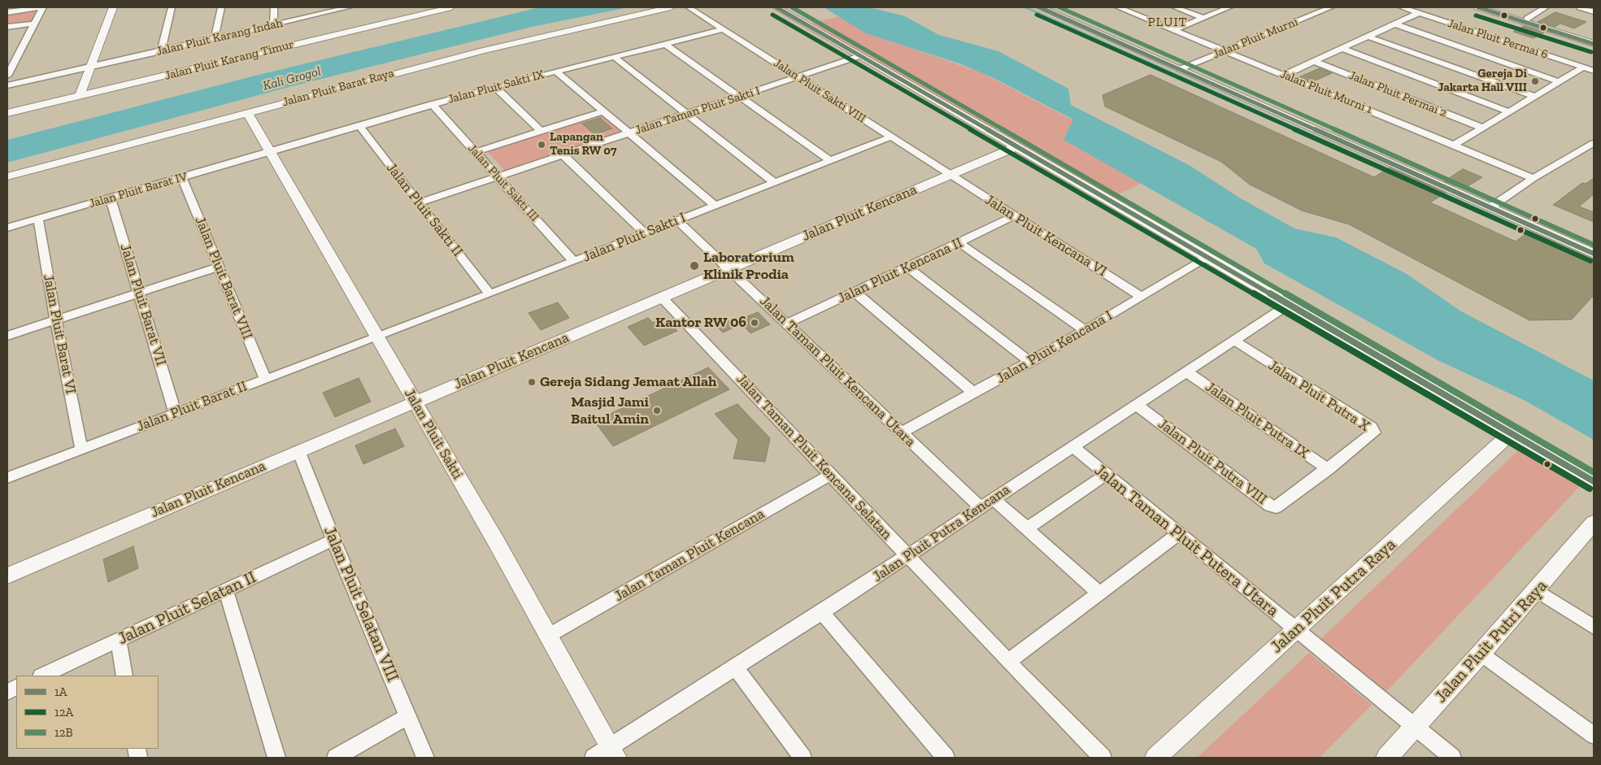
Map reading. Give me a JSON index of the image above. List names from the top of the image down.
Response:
{
  "streets": {
    "street": [
      "Jalan Pluit Karang Indah",
      "Jalan Pluit Murni",
      "Jalan Pluit Permai 6",
      "Jalan Pluit Karang Timur",
      "Jalan Pluit Sakti IX",
      "Jalan Pluit Barat Raya",
      "Jalan Pluit Sakti VIII",
      "Jalan Pluit Murni 1",
      "Jalan Pluit Permai 2",
      "Jalan Taman Pluit Sakti I",
      "Jalan Pluit Sakti III",
      "Jalan Pluit Barat IV",
      "Jalan Pluit Sakti II",
      "Jalan Pluit Kencana",
      "Jalan Pluit Kencana VI",
      "Jalan Pluit Sakti I",
      "Jalan Pluit Kencana II",
      "Jalan Pluit Barat VIII",
      "Jalan Pluit Barat VII",
      "Jalan Pluit Barat VI",
      "Jalan Pluit Kencana I",
      "Jalan Taman Pluit Kencana Utara",
      "Jalan Pluit Putra X",
      "Jalan Pluit Barat II",
      "Jalan Pluit Putra IX",
      "Jalan Pluit Sakti",
      "Jalan Taman Pluit Kencana Selatan",
      "Jalan Pluit Putra VIII",
      "Jalan Pluit Putra Kencana",
      "Jalan Taman Pluit Putera Utara",
      "Jalan Taman Pluit Kencana",
      "Jalan Pluit Putra Raya",
      "Jalan Pluit Selatan VIII",
      "Jalan Pluit Selatan II",
      "Jalan Pluit Putri Raya"
    ]
  },
  "crossings": [
    ["Jalan Pluit Murni", "Jalan Pluit Murni 1"],
    ["Jalan Pluit Sakti IX", "Jalan Pluit Sakti VIII"],
    ["Jalan Pluit Sakti IX", "Jalan Pluit Sakti III"],
    ["Jalan Pluit Sakti IX", "Jalan Pluit Barat IV"],
    ["Jalan Pluit Sakti IX", "Jalan Pluit Sakti II"],
    ["Jalan Pluit Sakti IX", "Jalan Pluit Sakti"],
    ["Jalan Pluit Barat Raya", "Jalan Pluit Sakti"],
    ["Jalan Pluit Sakti VIII", "Jalan Taman Pluit Sakti I"],
    ["Jalan Pluit Sakti VIII", "Jalan Pluit Kencana"],
    ["Jalan Pluit Sakti VIII", "Jalan Pluit Kencana VI"],
    ["Jalan Pluit Sakti VIII", "Jalan Pluit Sakti I"],
    ["Jalan Taman Pluit Sakti I", "Jalan Pluit Sakti III"],
    ["Jalan Taman Pluit Sakti I", "Jalan Pluit Sakti II"],
    ["Jalan Pluit Sakti III", "Jalan Pluit Sakti I"],
    ["Jalan Pluit Barat IV", "Jalan Pluit Barat VIII"],
    ["Jalan Pluit Barat IV", "Jalan Pluit Barat VII"],
    ["Jalan Pluit Barat IV", "Jalan Pluit Barat VI"],
    ["Jalan Pluit Barat IV", "Jalan Pluit Sakti"],
    ["Jalan Pluit Sakti II", "Jalan Pluit Sakti I"],
    ["Jalan Pluit Kencana", "Jalan Pluit Kencana VI"],
    ["Jalan Pluit Kencana", "Jalan Taman Pluit Kencana Utara"],
    ["Jalan Pluit Kencana", "Jalan Pluit Sakti"],
    ["Jalan Pluit Kencana", "Jalan Taman Pluit Kencana Selatan"],
    ["Jalan Pluit Kencana", "Jalan Pluit Selatan VIII"],
    ["Jalan Pluit Kencana VI", "Jalan Pluit Kencana II"],
    ["Jalan Pluit Kencana VI", "Jalan Pluit Kencana I"],
    ["Jalan Pluit Sakti I", "Jalan Taman Pluit Kencana Utara"],
    ["Jalan Pluit Sakti I", "Jalan Pluit Barat II"],
    ["Jalan Pluit Sakti I", "Jalan Pluit Sakti"],
    ["Jalan Pluit Kencana II", "Jalan Taman Pluit Kencana Utara"],
    ["Jalan Pluit Barat VIII", "Jalan Pluit Barat II"],
    ["Jalan Pluit Barat VII", "Jalan Pluit Barat II"],
    ["Jalan Pluit Barat VI", "Jalan Pluit Barat II"],
    ["Jalan Pluit Kencana I", "Jalan Taman Pluit Kencana Utara"],
    ["Jalan Taman Pluit Kencana Utara", "Jalan Pluit Putra Kencana"],
    ["Jalan Pluit Putra X", "Jalan Pluit Putra IX"],
    ["Jalan Pluit Putra X", "Jalan Pluit Putra VIII"],
    ["Jalan Pluit Putra X", "Jalan Pluit Putra Kencana"],
    ["Jalan Pluit Barat II", "Jalan Pluit Sakti"],
    ["Jalan Pluit Putra IX", "Jalan Pluit Putra VIII"],
    ["Jalan Pluit Putra IX", "Jalan Pluit Putra Kencana"],
    ["Jalan Pluit Sakti", "Jalan Pluit Putra Kencana"],
    ["Jalan Pluit Sakti", "Jalan Taman Pluit Kencana"],
    ["Jalan Taman Pluit Kencana Selatan", "Jalan Pluit Putra Kencana"],
    ["Jalan Taman Pluit Kencana Selatan", "Jalan Taman Pluit Kencana"],
    ["Jalan Pluit Putra VIII", "Jalan Pluit Putra Kencana"],
    ["Jalan Pluit Putra Kencana", "Jalan Taman Pluit Putera Utara"],
    ["Jalan Taman Pluit Putera Utara", "Jalan Pluit Putra Raya"],
    ["Jalan Taman Pluit Putera Utara", "Jalan Pluit Putri Raya"],
    ["Jalan Pluit Selatan VIII", "Jalan Pluit Selatan II"]
  ],
  "districts": ["PLUIT"],
  "water": ["Kali Grogol"],
  "places": [
    "Gereja Di Jakarta Hall VIII",
    "Lapangan Tenis RW 07",
    "Laboratorium Klinik Prodia",
    "Kantor RW 06",
    "Gereja Sidang Jemaat Allah",
    "Masjid Jami Baitul Amin"
  ],
  "lines": ["transit line 1A", "transit line 12B", "transit line 12A"],
  "legend": ["1A", "12A", "12B"]
}
